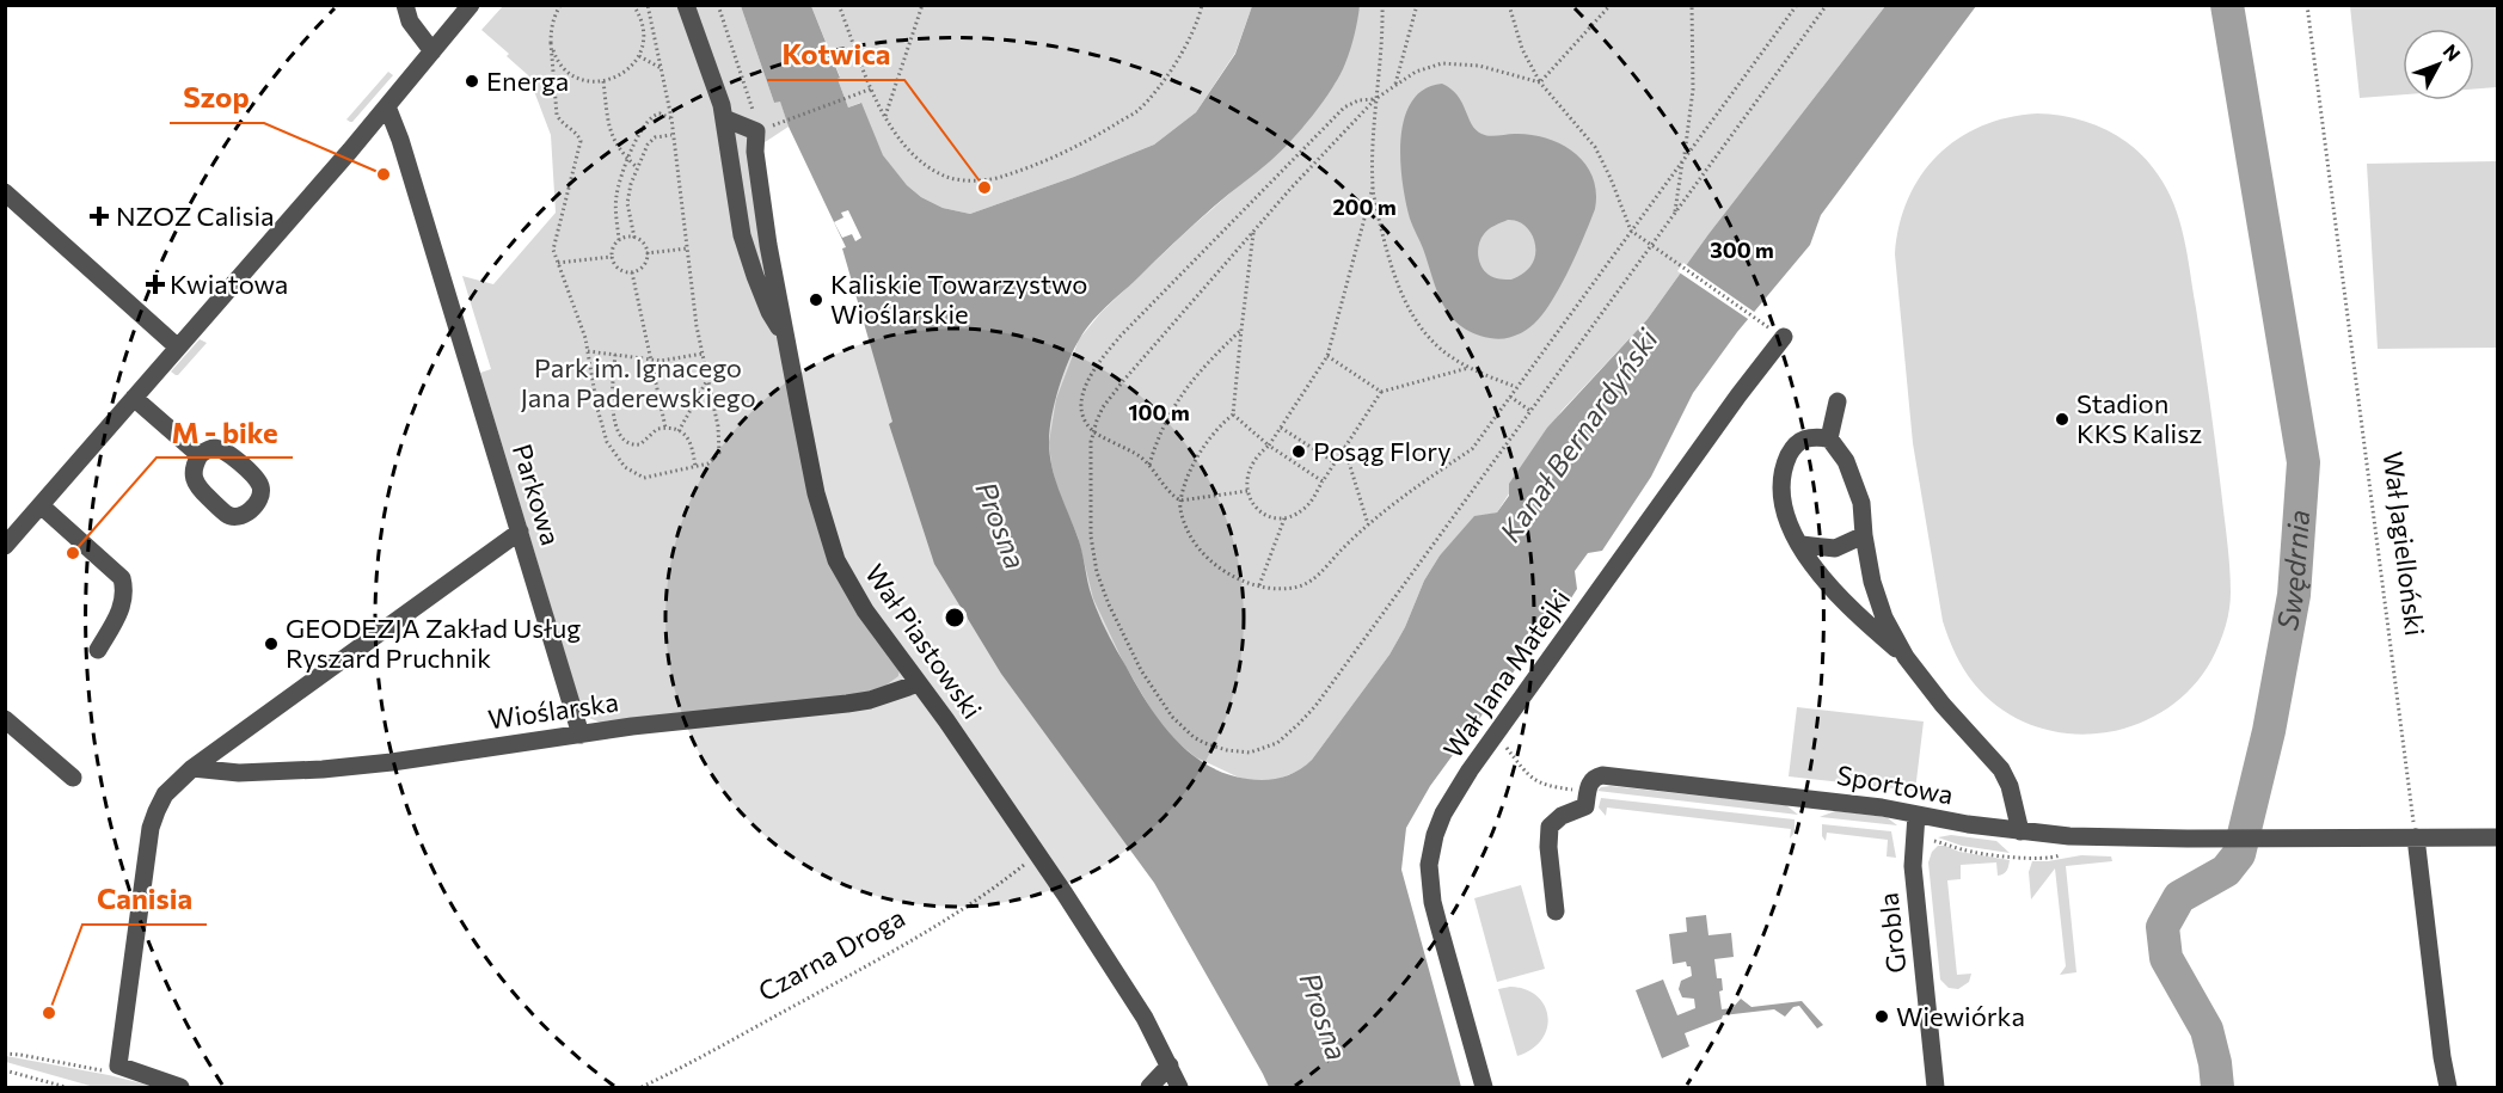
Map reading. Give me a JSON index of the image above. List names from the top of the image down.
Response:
{
  "streets": {
    "street": [
      "Parkowa",
      "Wał Piastowski",
      "Wał Jana Matejki",
      "Wioślarska",
      "Sportowa",
      "Grobla"
    ],
    "path": ["Wał Jagielloński", "Czarna Droga"]
  },
  "crossings": [
    ["Parkowa", "Wioślarska"],
    ["Wał Jagielloński", "Sportowa"],
    ["Wał Piastowski", "Wioślarska"],
    ["Wał Piastowski", "Czarna Droga"],
    ["Sportowa", "Grobla"]
  ],
  "water": ["Kanał Bernardyński", "Prosna", "Swędrnia"],
  "parks": ["Park im. Ignacego Jana Paderewskiego"],
  "places": {
    "other": [
      "Energa",
      "Szop",
      "Kotwica",
      "Kaliskie Towarzystwo Wioślarskie",
      "Stadion KKS Kalisz",
      "Posąg Flory",
      "M - bike",
      "GEODEZJA Zakład Usług Ryszard Pruchnik",
      "Canisia",
      "Wiewiórka"
    ],
    "health": ["NZOZ Calisia", "Kwiatowa"]
  },
  "north": "top right",
  "rings": ["200 m", "300 m", "100 m"]
}
